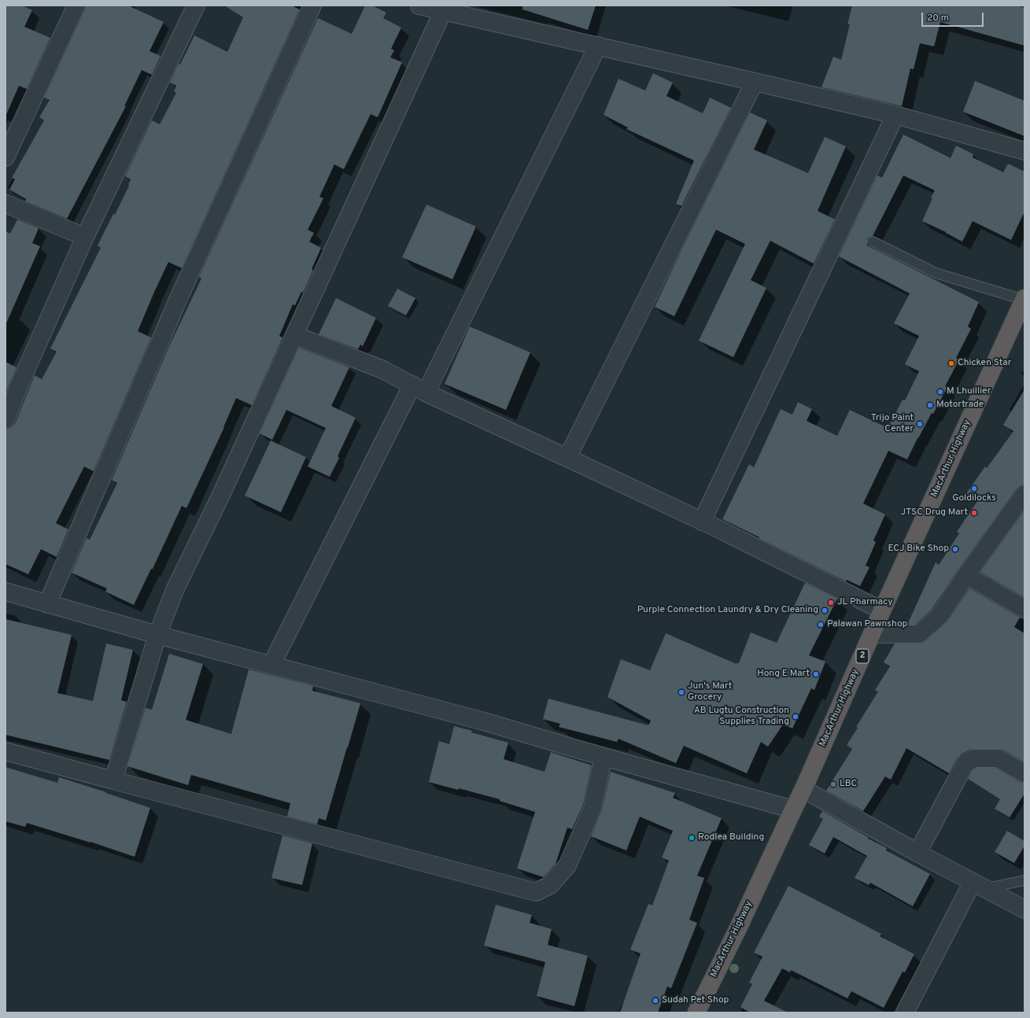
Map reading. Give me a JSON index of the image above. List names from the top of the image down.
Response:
{
  "streets": {
    "highway": ["MacArthur Highway", "2"]
  },
  "places": [
    "Chicken Star",
    "M Lhuillier",
    "Motortrade",
    "Trijo Paint Center",
    "Goldilocks",
    "JTSC Drug Mart",
    "ECJ Bike Shop",
    "JL Pharmacy",
    "Purple Connection Laundry & Dry Cleaning",
    "Palawan Pawnshop",
    "Hong E Mart",
    "Jun's Mart Grocery",
    "AB Lugtu Construction Supplies Trading",
    "LBC",
    "Rodlea Building",
    "Sudah Pet Shop"
  ],
  "scale_bar": "20 m"
}
